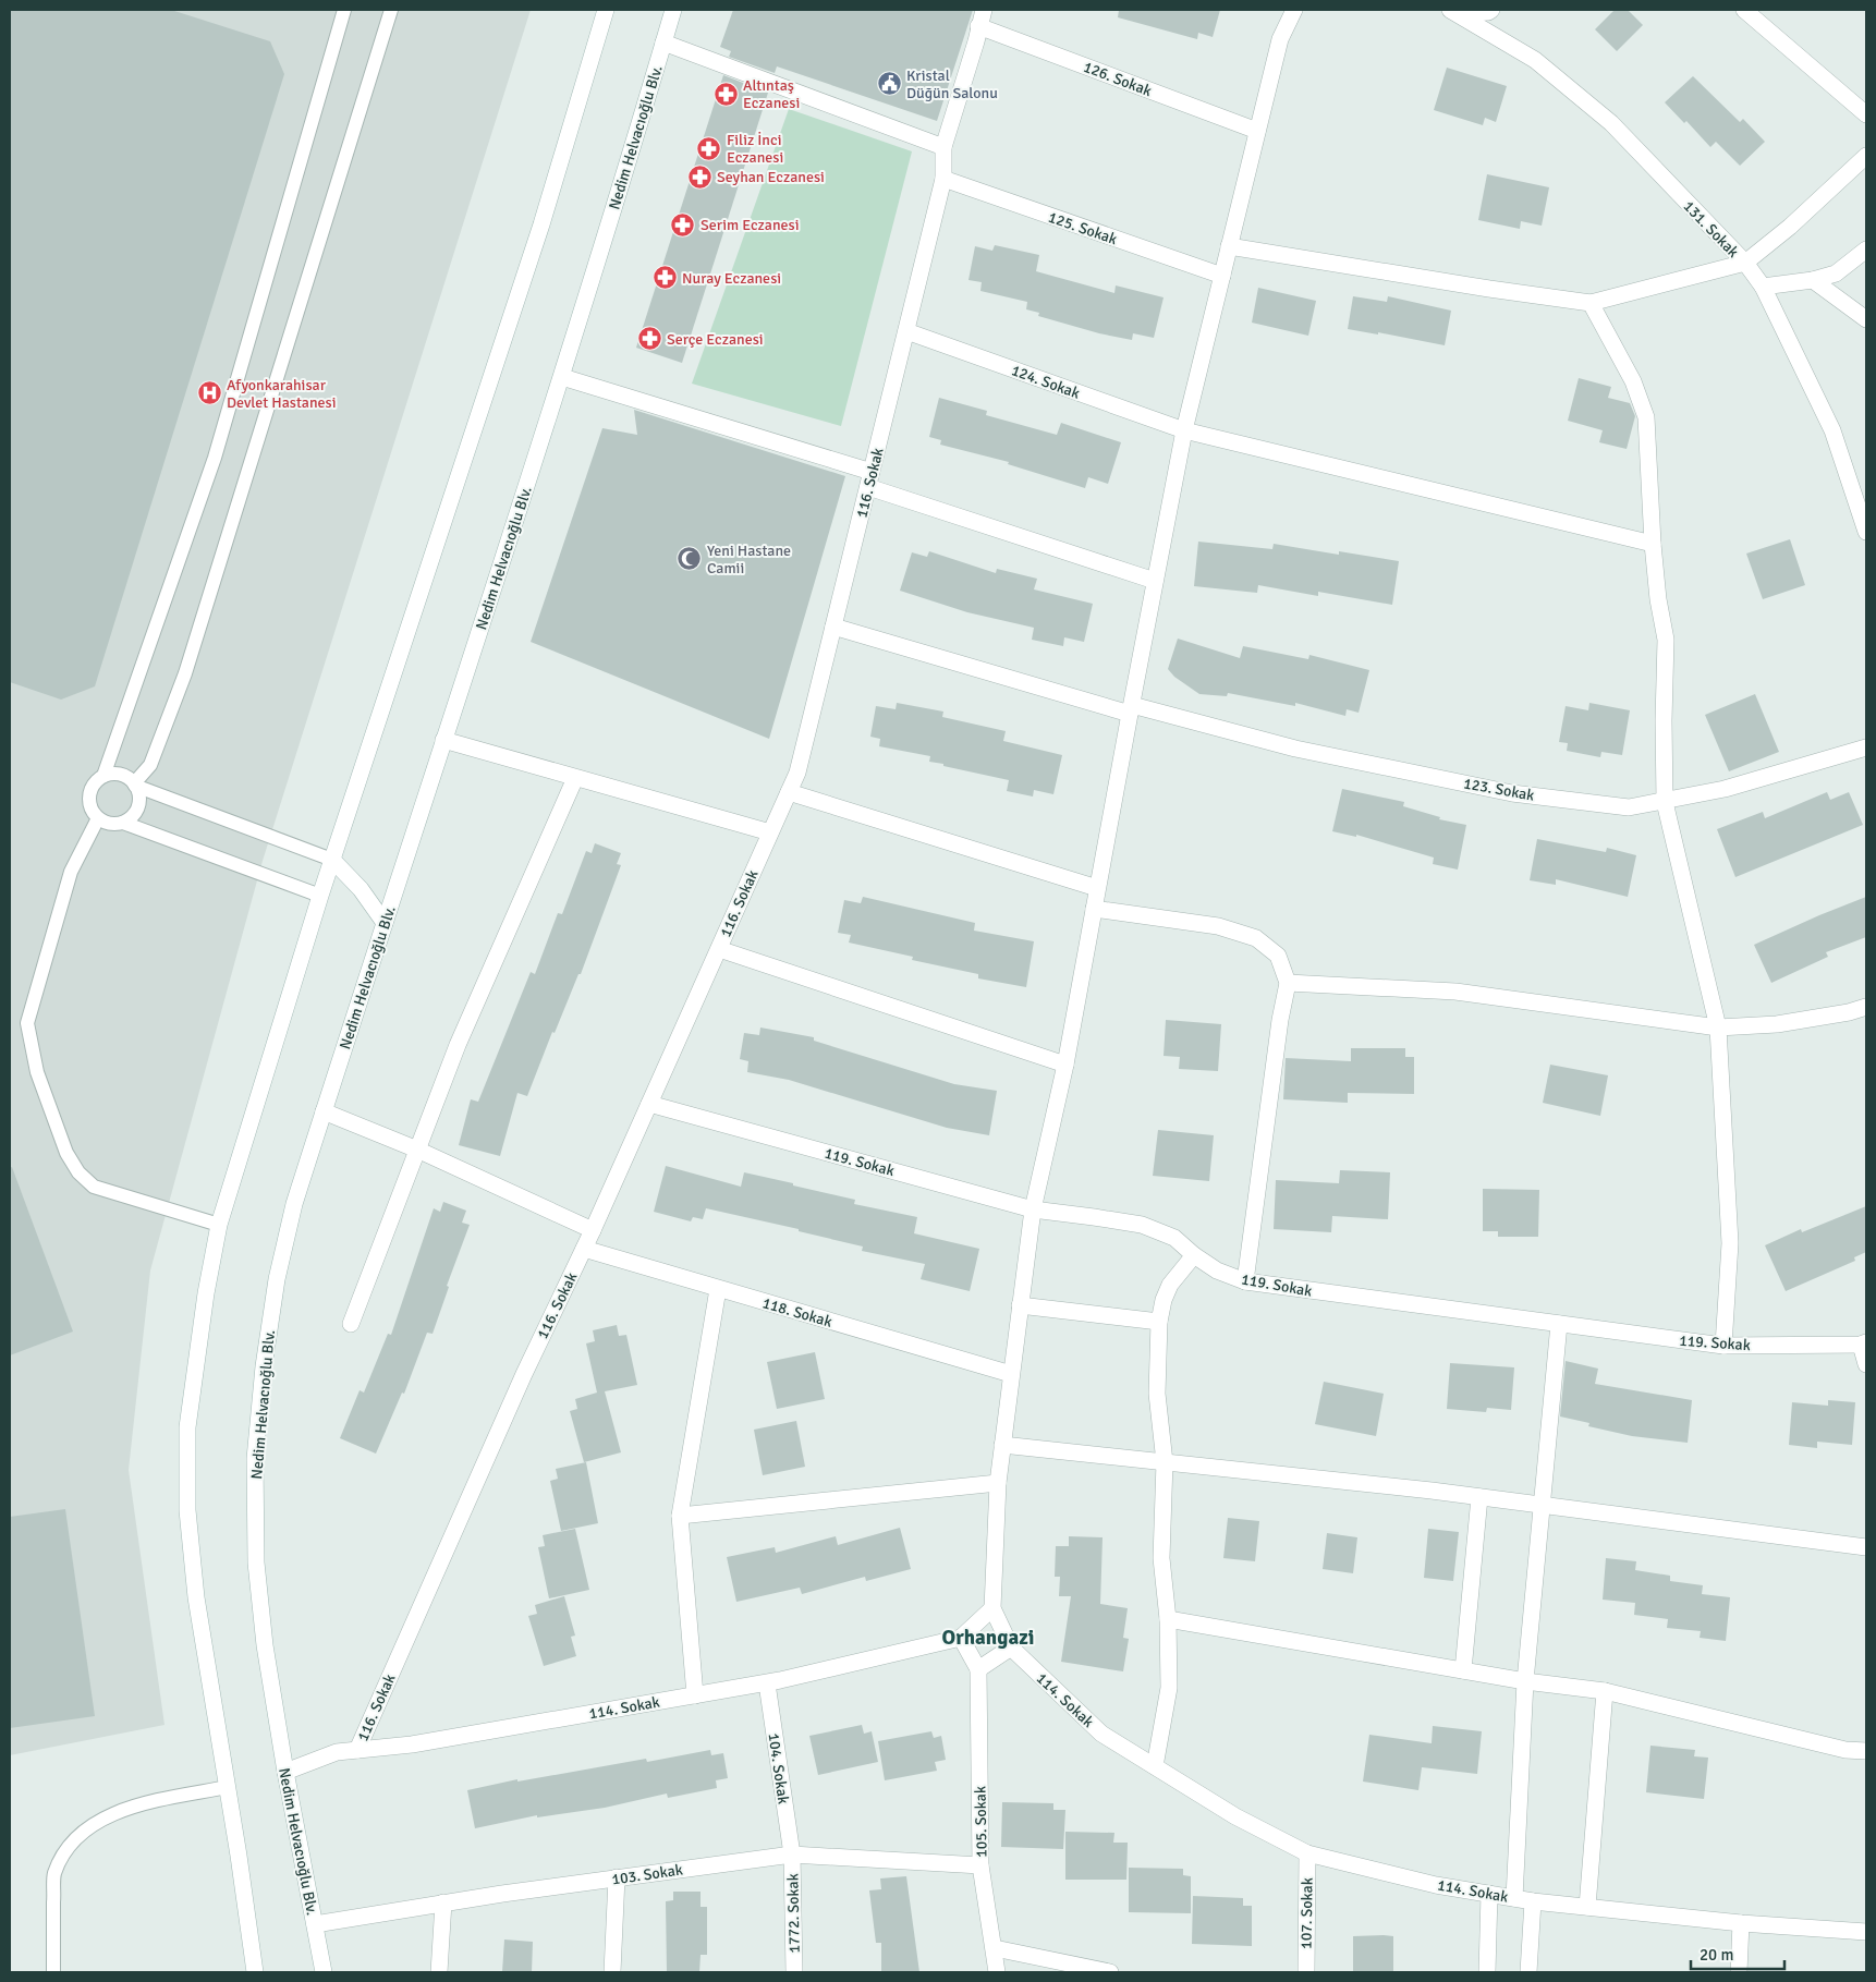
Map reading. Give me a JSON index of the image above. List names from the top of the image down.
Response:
{
  "streets": {
    "street": [
      "126. Sokak",
      "Nedim Helvacıoğlu Blv.",
      "125. Sokak",
      "131. Sokak",
      "124. Sokak",
      "116. Sokak",
      "123. Sokak",
      "119. Sokak",
      "118. Sokak",
      "114. Sokak",
      "104. Sokak",
      "105. Sokak",
      "103. Sokak",
      "1772. Sokak",
      "107. Sokak"
    ]
  },
  "crossings": [
    ["126. Sokak", "116. Sokak"],
    ["Nedim Helvacıoğlu Blv.", "114. Sokak"],
    ["Nedim Helvacıoğlu Blv.", "103. Sokak"],
    ["125. Sokak", "116. Sokak"],
    ["124. Sokak", "116. Sokak"],
    ["116. Sokak", "123. Sokak"],
    ["116. Sokak", "119. Sokak"],
    ["116. Sokak", "118. Sokak"],
    ["116. Sokak", "114. Sokak"],
    ["114. Sokak", "104. Sokak"],
    ["114. Sokak", "107. Sokak"],
    ["104. Sokak", "103. Sokak"],
    ["104. Sokak", "1772. Sokak"],
    ["105. Sokak", "103. Sokak"],
    ["103. Sokak", "1772. Sokak"]
  ],
  "districts": ["Orhangazi"],
  "places": {
    "public building": ["Kristal Düğün Salonu"],
    "pharmacy": [
      "Altıntaş Eczanesi",
      "Filiz İnci Eczanesi",
      "Seyhan Eczanesi",
      "Serim Eczanesi",
      "Nuray Eczanesi",
      "Serçe Eczanesi"
    ],
    "hospital": ["Afyonkarahisar Devlet Hastanesi"],
    "mosque": ["Yeni Hastane Camii"]
  },
  "scale_bar": "20 m"
}
